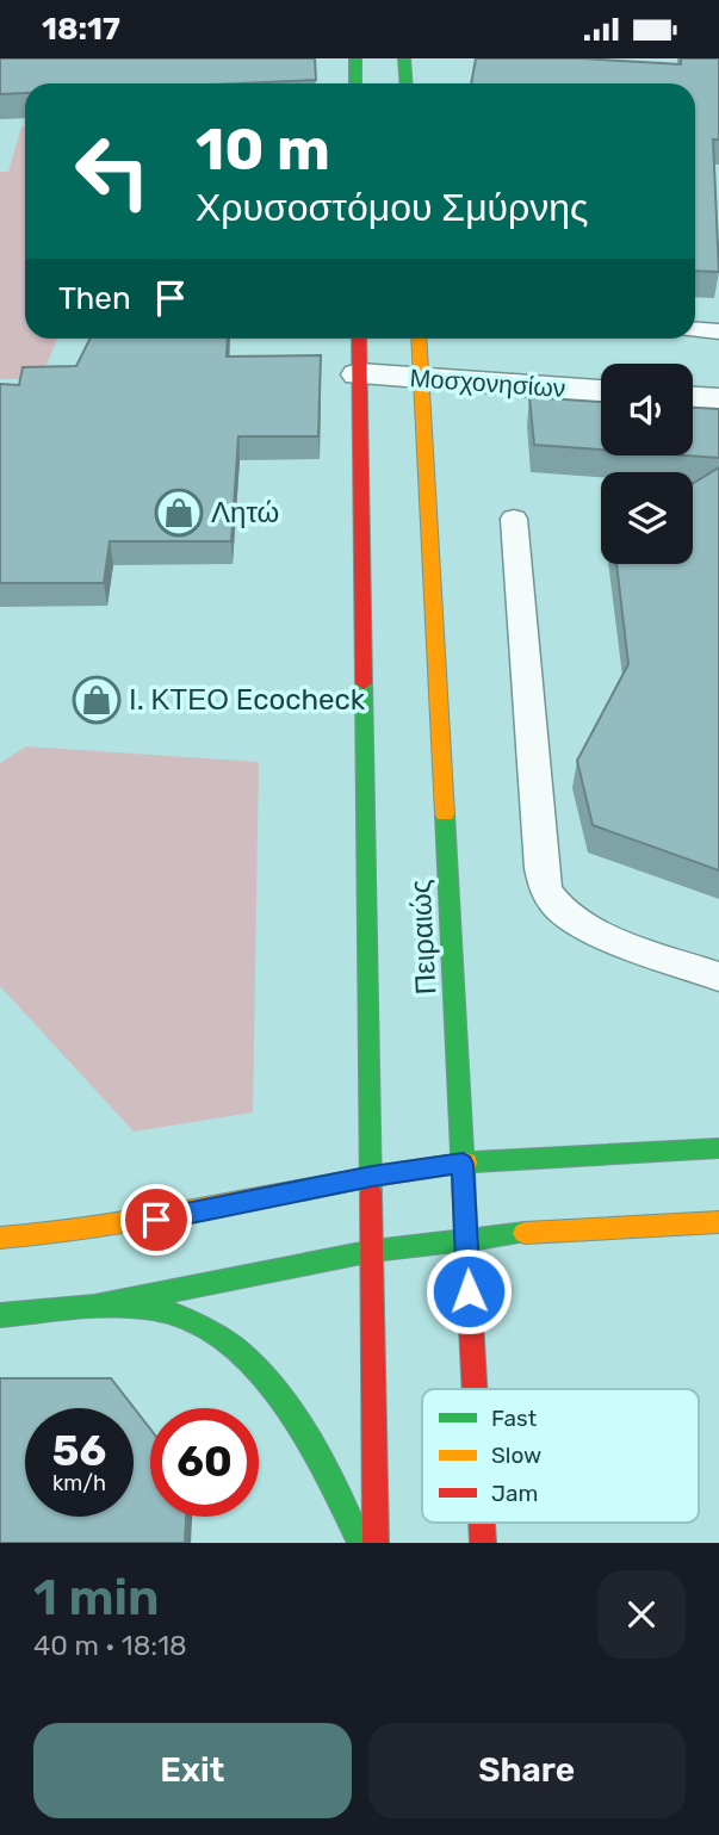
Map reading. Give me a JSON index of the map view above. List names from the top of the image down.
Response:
{
  "streets": {
    "main road": ["Πειραιώς"],
    "street": ["Μοσχονησίων"]
  },
  "crossings": [
    ["Μοσχονησίων", "Πειραιώς"]
  ],
  "places": {
    "shop": ["Λητώ", "Ι. ΚΤΕΟ Ecocheck"]
  },
  "legend": ["Fast", "Slow", "Jam"],
  "page": {
    "status": "18:17",
    "turn": ["10 m", "Χρυσοστόμου Σμύρνης"],
    "then": "Then",
    "speed": "56 km/h",
    "limit": "60",
    "heading": ["1 min", "40 m · 18:18"],
    "buttons": ["Exit", "Share"]
  }
}
